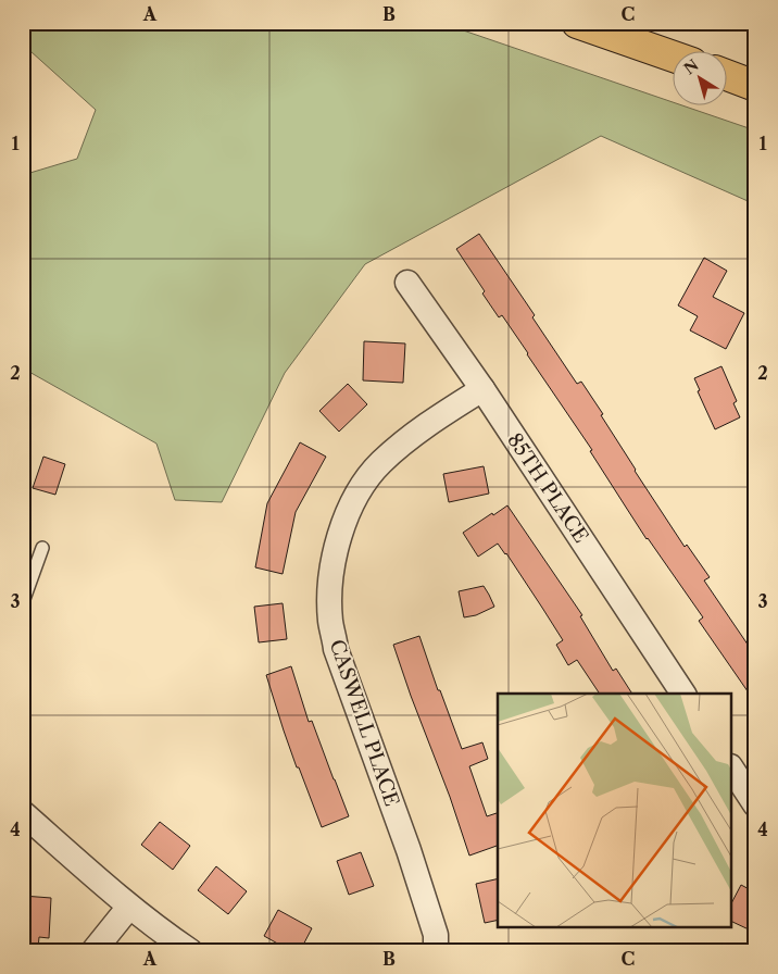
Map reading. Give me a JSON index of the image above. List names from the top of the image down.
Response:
{
  "streets": {
    "street": ["85TH PLACE", "CASWELL PLACE"]
  },
  "crossings": [
    ["85TH PLACE", "CASWELL PLACE"]
  ],
  "north": "top left",
  "grid": {
    "columns": ["A", "B", "C"],
    "rows": [
      "1",
      "2",
      "3",
      "4"
    ]
  }
}
